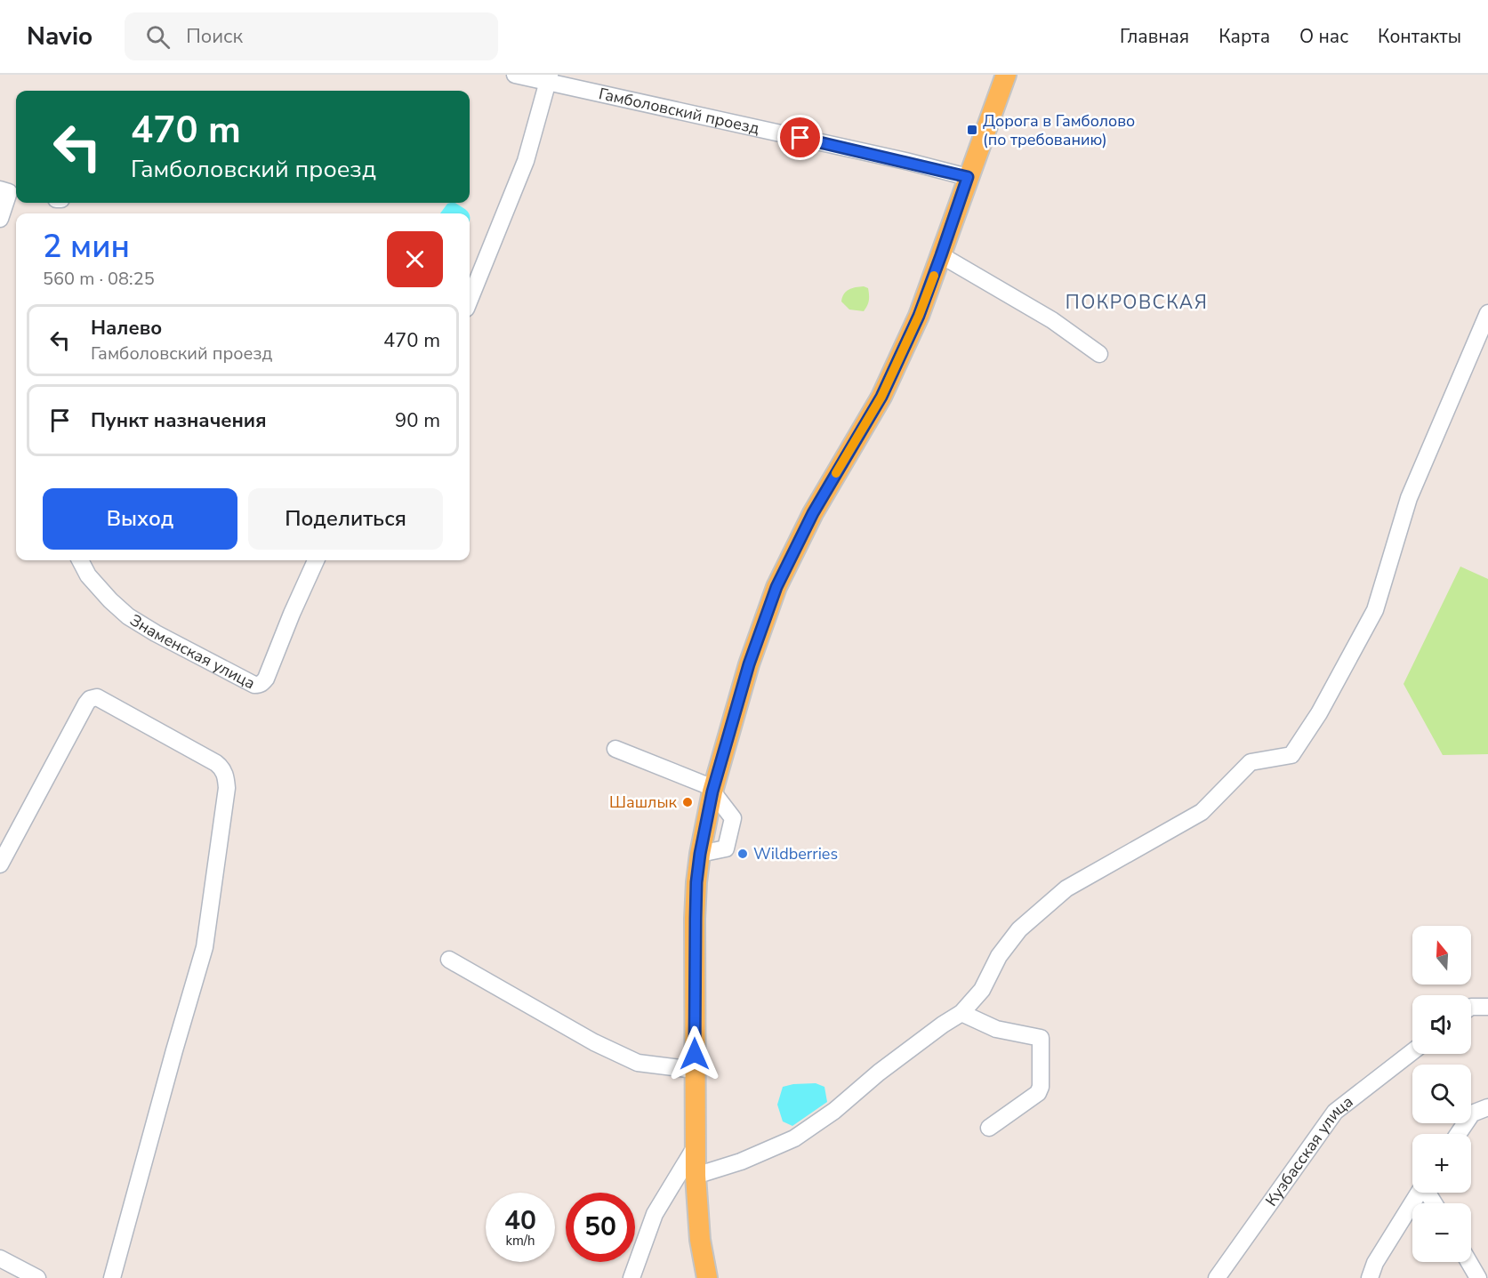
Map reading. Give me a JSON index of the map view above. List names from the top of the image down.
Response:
{
  "streets": {
    "street": ["Гамболовский проезд", "Знаменская улица", "Кузбасская улица"]
  },
  "districts": ["ПОКРОВСКАЯ"],
  "places": {
    "transit": ["Дорога в Гамболово (по требованию)"],
    "other": ["Шашлык", "Wildberries"]
  },
  "north": "top",
  "page": {
    "header": "Navio",
    "search": "Поиск",
    "nav": [
      "Главная",
      "Карта",
      "О нас",
      "Контакты"
    ],
    "turn": ["470 m", "Гамболовский проезд"],
    "heading": ["2 мин", "560 m · 08:25"],
    "list": [
      {
        "name": "Налево",
        "note": "Гамболовский проезд",
        "value": "470 m"
      },
      {
        "name": "Пункт назначения",
        "value": "90 m"
      }
    ],
    "buttons": ["Выход", "Поделиться"],
    "map_buttons": ["+", "−"],
    "speed": "40 km/h",
    "limit": "50"
  }
}
